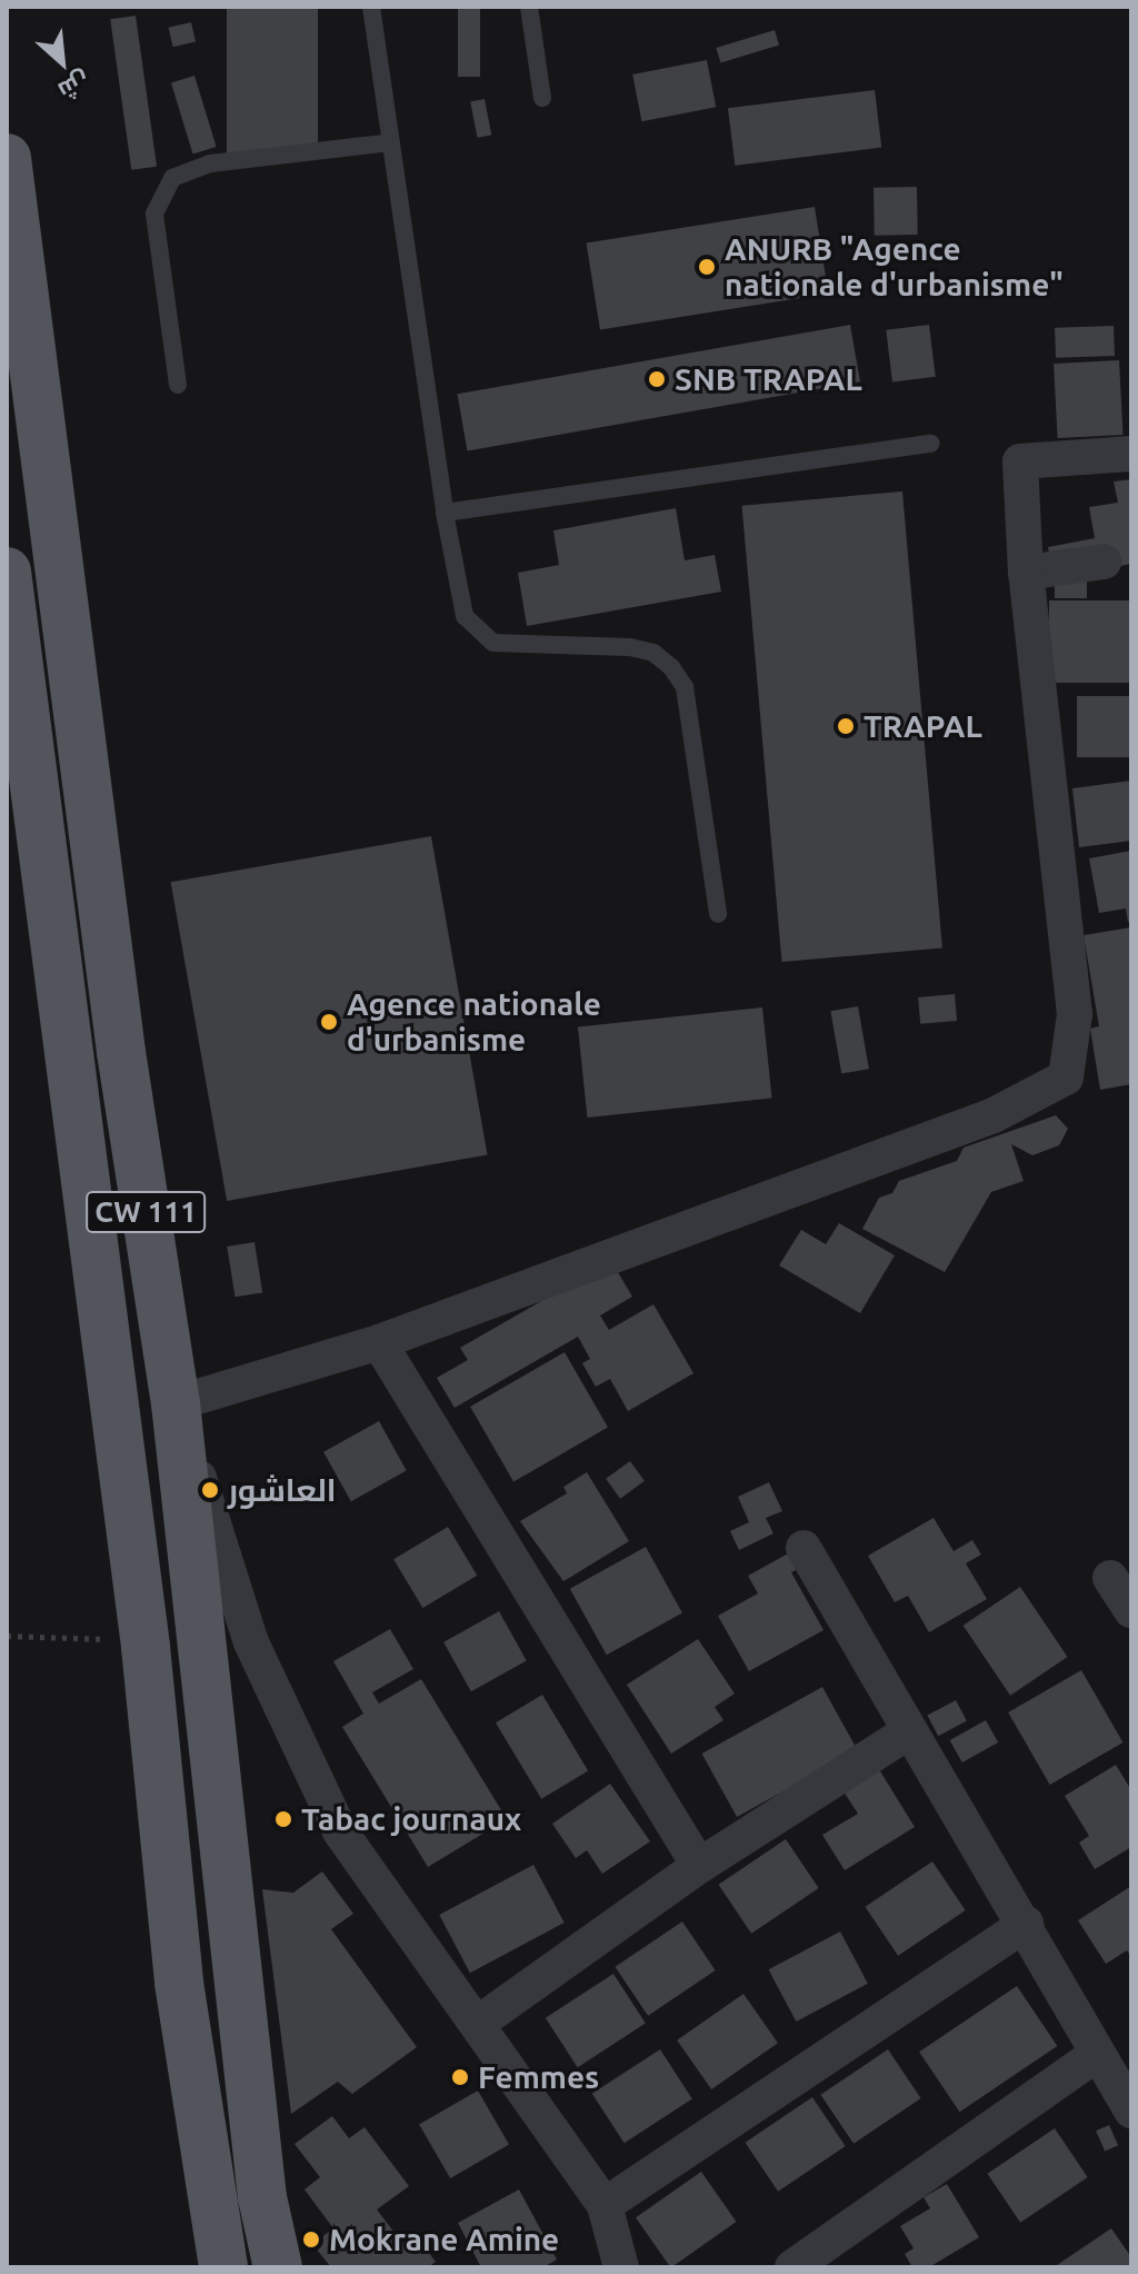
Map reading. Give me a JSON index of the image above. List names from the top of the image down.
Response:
{
  "streets": {
    "main road": ["CW 111"]
  },
  "places": [
    "ANURB \"Agence nationale d'urbanisme\"",
    "SNB TRAPAL",
    "TRAPAL",
    "Agence nationale d'urbanisme",
    "العاشور",
    "Tabac journaux",
    "Femmes",
    "Mokrane Amine"
  ],
  "north": "bottom right"
}
